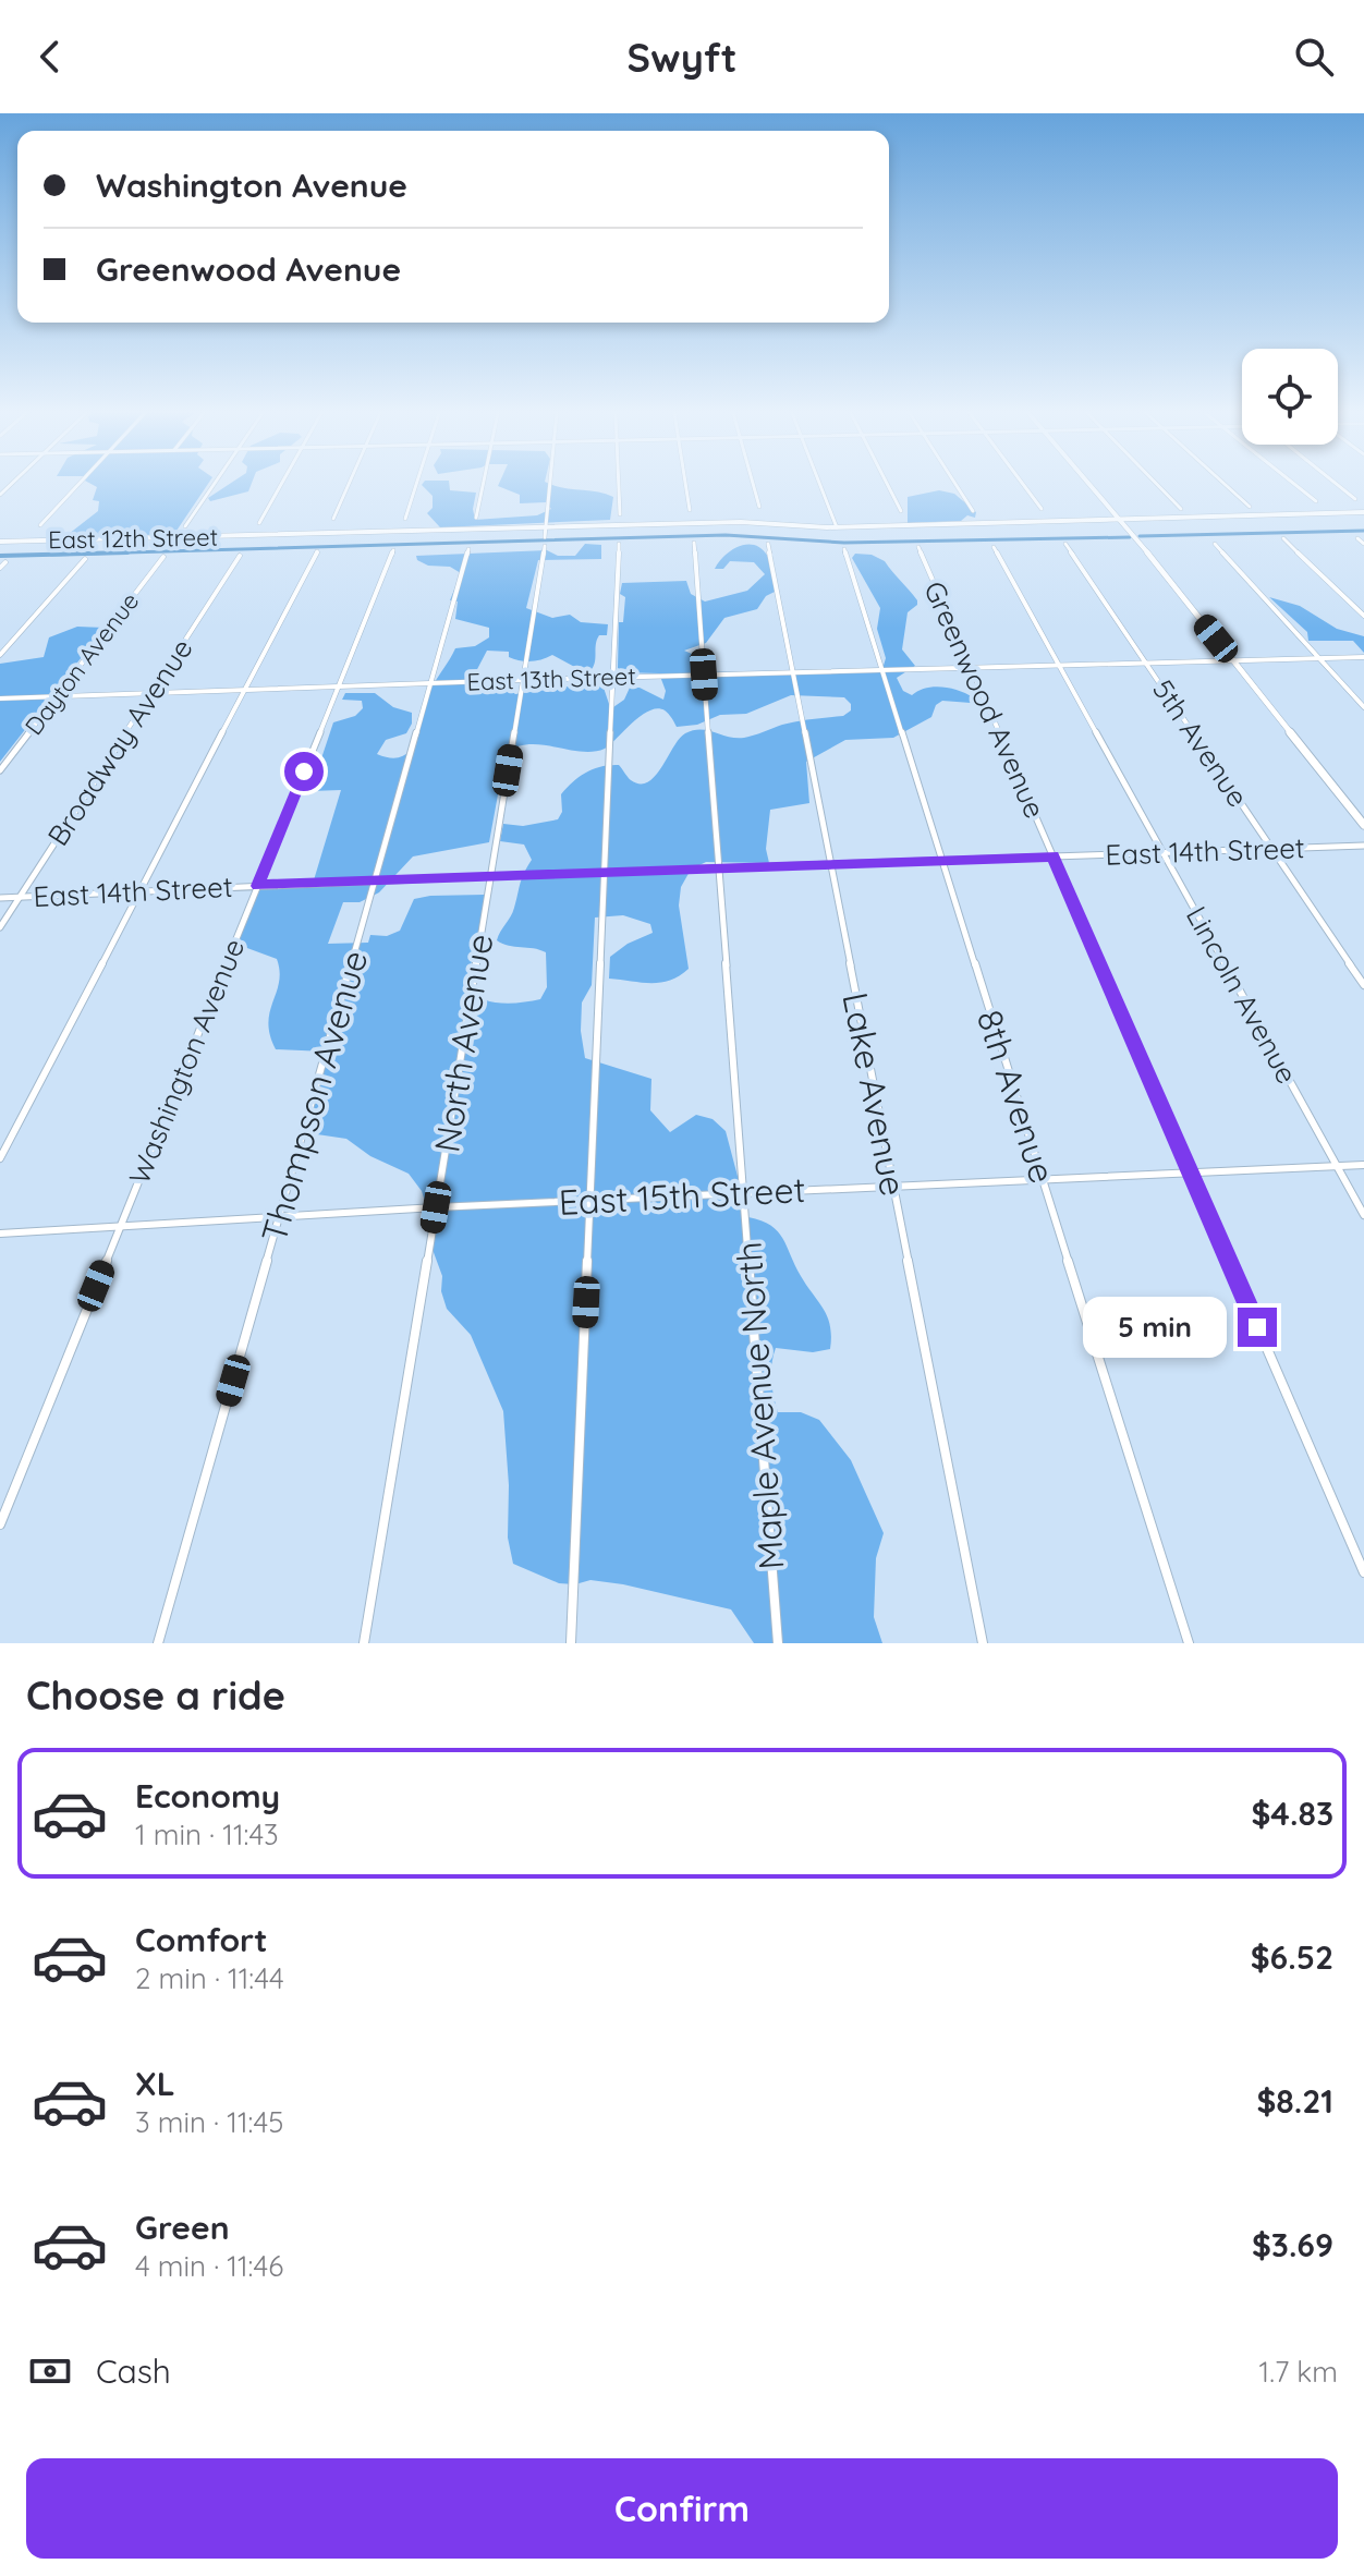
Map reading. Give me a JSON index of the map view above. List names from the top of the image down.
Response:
{
  "streets": {
    "street": [
      "East 12th Street",
      "Dayton Avenue",
      "East 13th Street",
      "Greenwood Avenue",
      "Broadway Avenue",
      "5th Avenue",
      "East 14th Street",
      "Lincoln Avenue",
      "North Avenue",
      "Washington Avenue",
      "Lake Avenue",
      "Thompson Avenue",
      "8th Avenue",
      "East 15th Street",
      "Maple Avenue North"
    ]
  },
  "crossings": [
    ["East 12th Street", "North Avenue"],
    ["Dayton Avenue", "East 13th Street"],
    ["East 13th Street", "Greenwood Avenue"],
    ["East 13th Street", "Broadway Avenue"],
    ["East 13th Street", "5th Avenue"],
    ["East 13th Street", "Lincoln Avenue"],
    ["East 13th Street", "North Avenue"],
    ["East 13th Street", "Washington Avenue"],
    ["East 13th Street", "Lake Avenue"],
    ["East 13th Street", "Thompson Avenue"],
    ["East 13th Street", "8th Avenue"],
    ["East 13th Street", "Maple Avenue North"],
    ["Greenwood Avenue", "East 14th Street"],
    ["Greenwood Avenue", "East 15th Street"],
    ["Broadway Avenue", "East 14th Street"],
    ["5th Avenue", "East 14th Street"],
    ["East 14th Street", "Lincoln Avenue"],
    ["East 14th Street", "North Avenue"],
    ["East 14th Street", "Washington Avenue"],
    ["East 14th Street", "Lake Avenue"],
    ["East 14th Street", "Thompson Avenue"],
    ["East 14th Street", "8th Avenue"],
    ["East 14th Street", "Maple Avenue North"],
    ["Lincoln Avenue", "East 15th Street"],
    ["North Avenue", "East 15th Street"],
    ["Washington Avenue", "East 15th Street"],
    ["Lake Avenue", "East 15th Street"],
    ["Thompson Avenue", "East 15th Street"],
    ["8th Avenue", "East 15th Street"],
    ["East 15th Street", "Maple Avenue North"]
  ],
  "page": {
    "header": "Swyft",
    "banner": ["Washington Avenue", "Greenwood Avenue"],
    "bubble": "5 min",
    "heading": "Choose a ride",
    "list": [
      {
        "name": "Economy",
        "note": "1 min · 11:43",
        "value": "$4.83"
      },
      {
        "name": "Comfort",
        "note": "2 min · 11:44",
        "value": "$6.52"
      },
      {
        "name": "XL",
        "note": "3 min · 11:45",
        "value": "$8.21"
      },
      {
        "name": "Green",
        "note": "4 min · 11:46",
        "value": "$3.69"
      }
    ],
    "pay": ["Cash", "1.7 km"],
    "buttons": "Confirm"
  }
}
